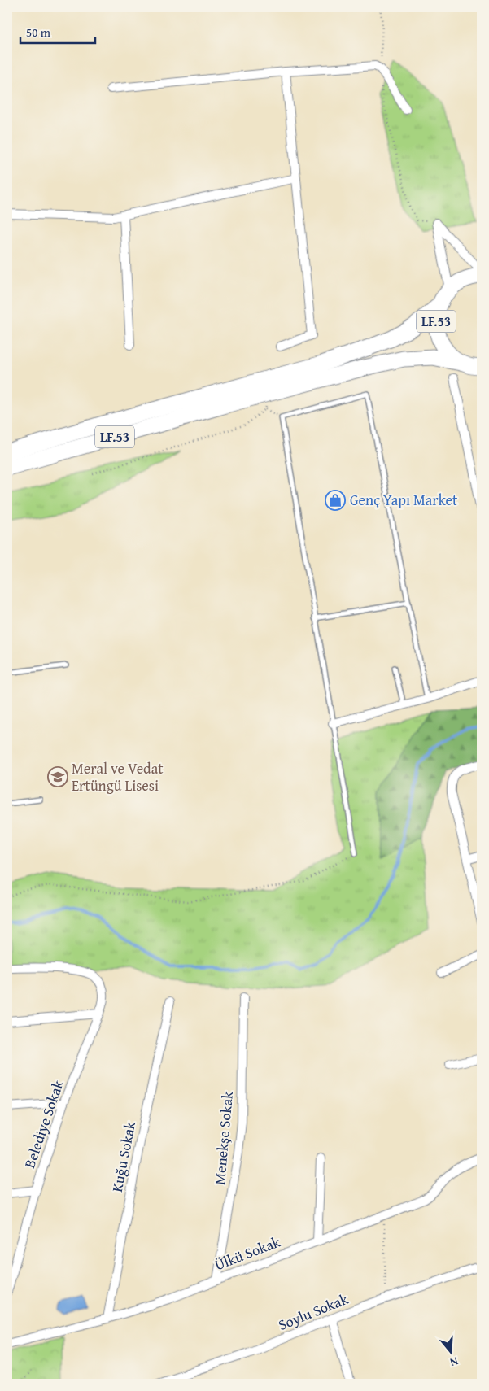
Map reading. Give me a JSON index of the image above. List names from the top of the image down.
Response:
{
  "streets": {
    "highway": ["LF.53"],
    "street": [
      "Belediye Sokak",
      "Menekşe Sokak",
      "Kuğu Sokak",
      "Ülkü Sokak",
      "Soylu Sokak"
    ]
  },
  "crossings": [
    ["Menekşe Sokak", "Ülkü Sokak"],
    ["Kuğu Sokak", "Ülkü Sokak"]
  ],
  "places": {
    "shop": ["Genç Yapı Market"],
    "school or university": ["Meral ve Vedat Ertüngü Lisesi"]
  },
  "scale_bar": "50 m",
  "north": "bottom"
}
